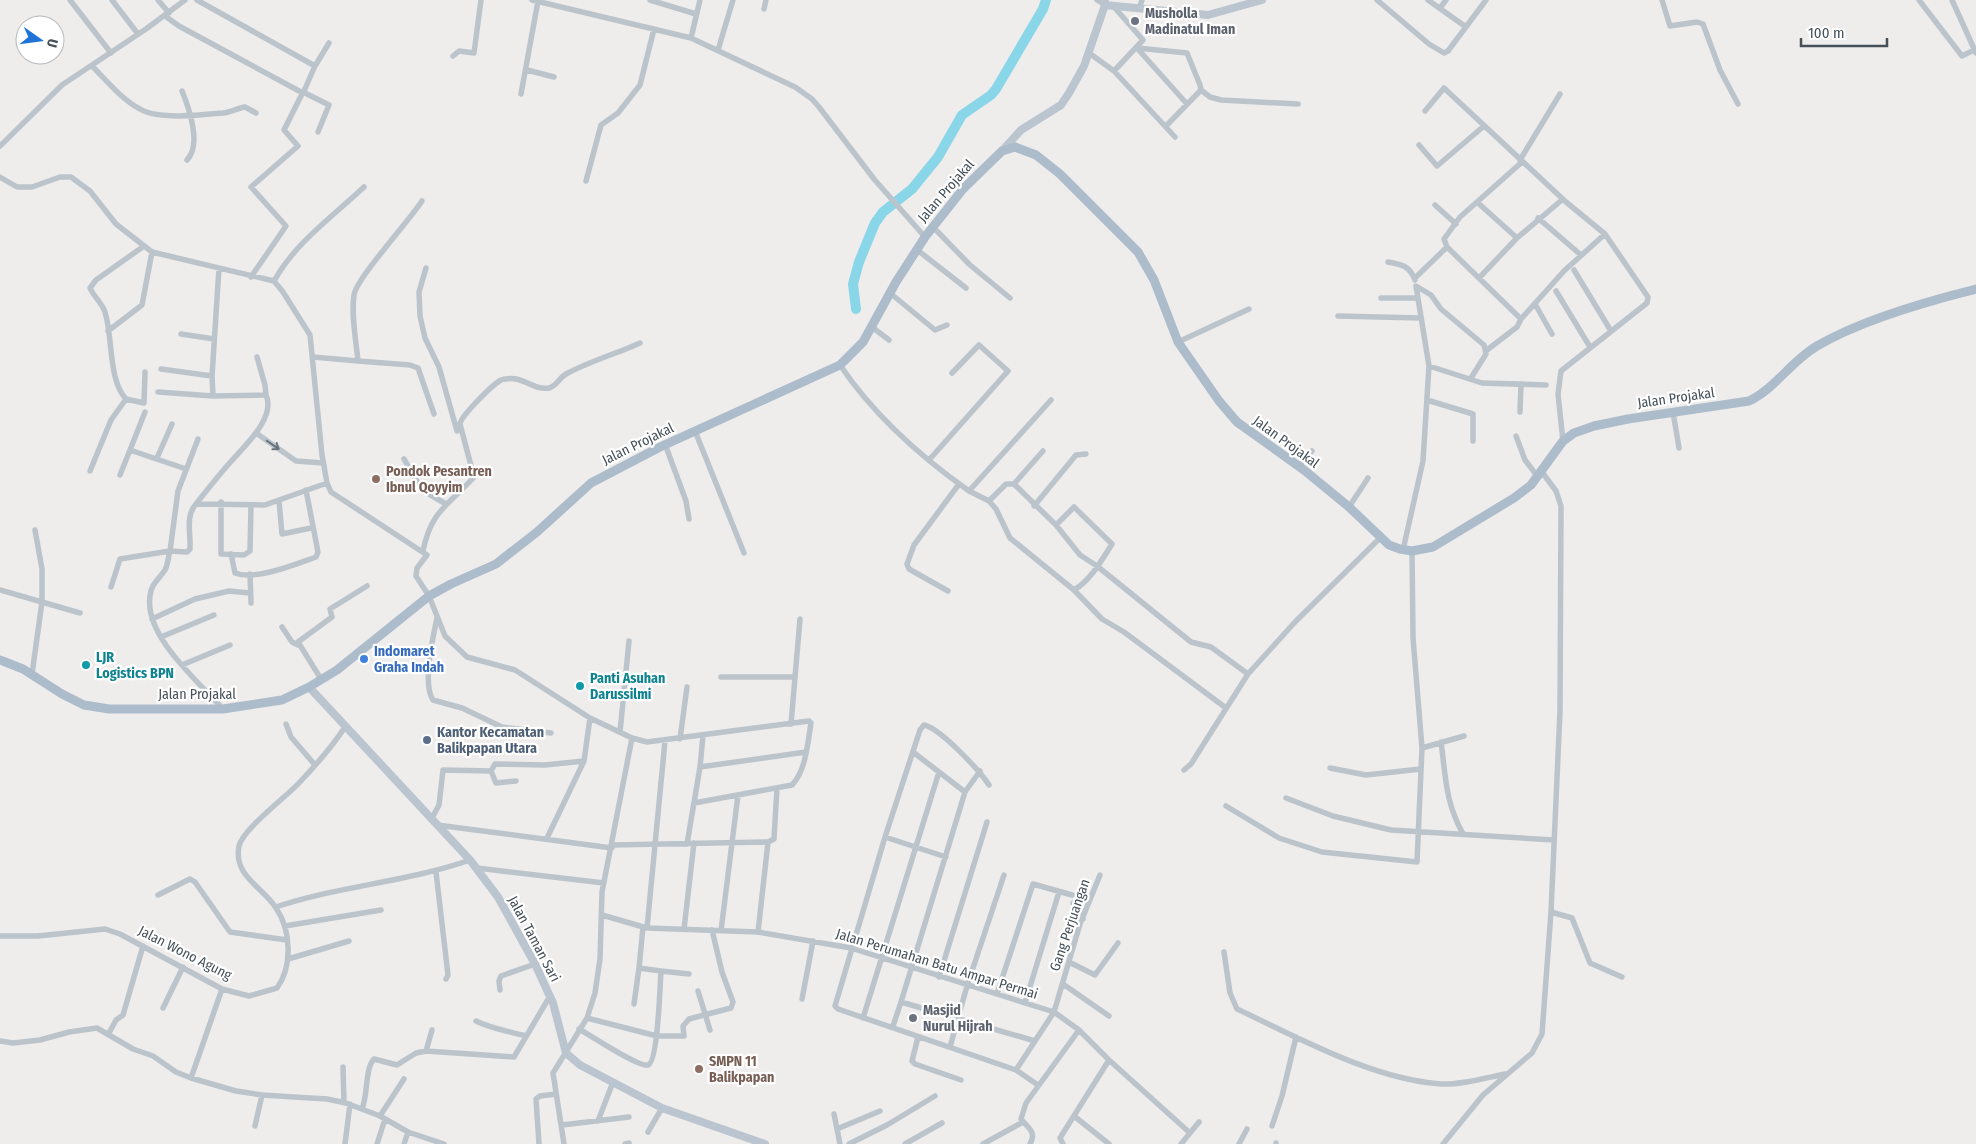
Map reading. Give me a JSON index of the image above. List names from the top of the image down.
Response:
{
  "streets": {
    "main road": ["Jalan Projakal"],
    "street": [
      "Gang Perjuangan",
      "Jalan Taman Sari",
      "Jalan Wono Agung",
      "Jalan Perumahan Batu Ampar Permai"
    ]
  },
  "crossings": [
    ["Jalan Projakal", "Jalan Taman Sari"],
    ["Gang Perjuangan", "Jalan Perumahan Batu Ampar Permai"],
    ["Jalan Taman Sari", "Jalan Wono Agung"]
  ],
  "places": [
    "Musholla Madinatul Iman",
    "Pondok Pesantren Ibnul Qoyyim",
    "Indomaret Graha Indah",
    "LJR Logistics BPN",
    "Panti Asuhan Darussilmi",
    "Kantor Kecamatan Balikpapan Utara",
    "Masjid Nurul Hijrah",
    "SMPN 11 Balikpapan"
  ],
  "scale_bar": "100 m",
  "north": "right"
}
